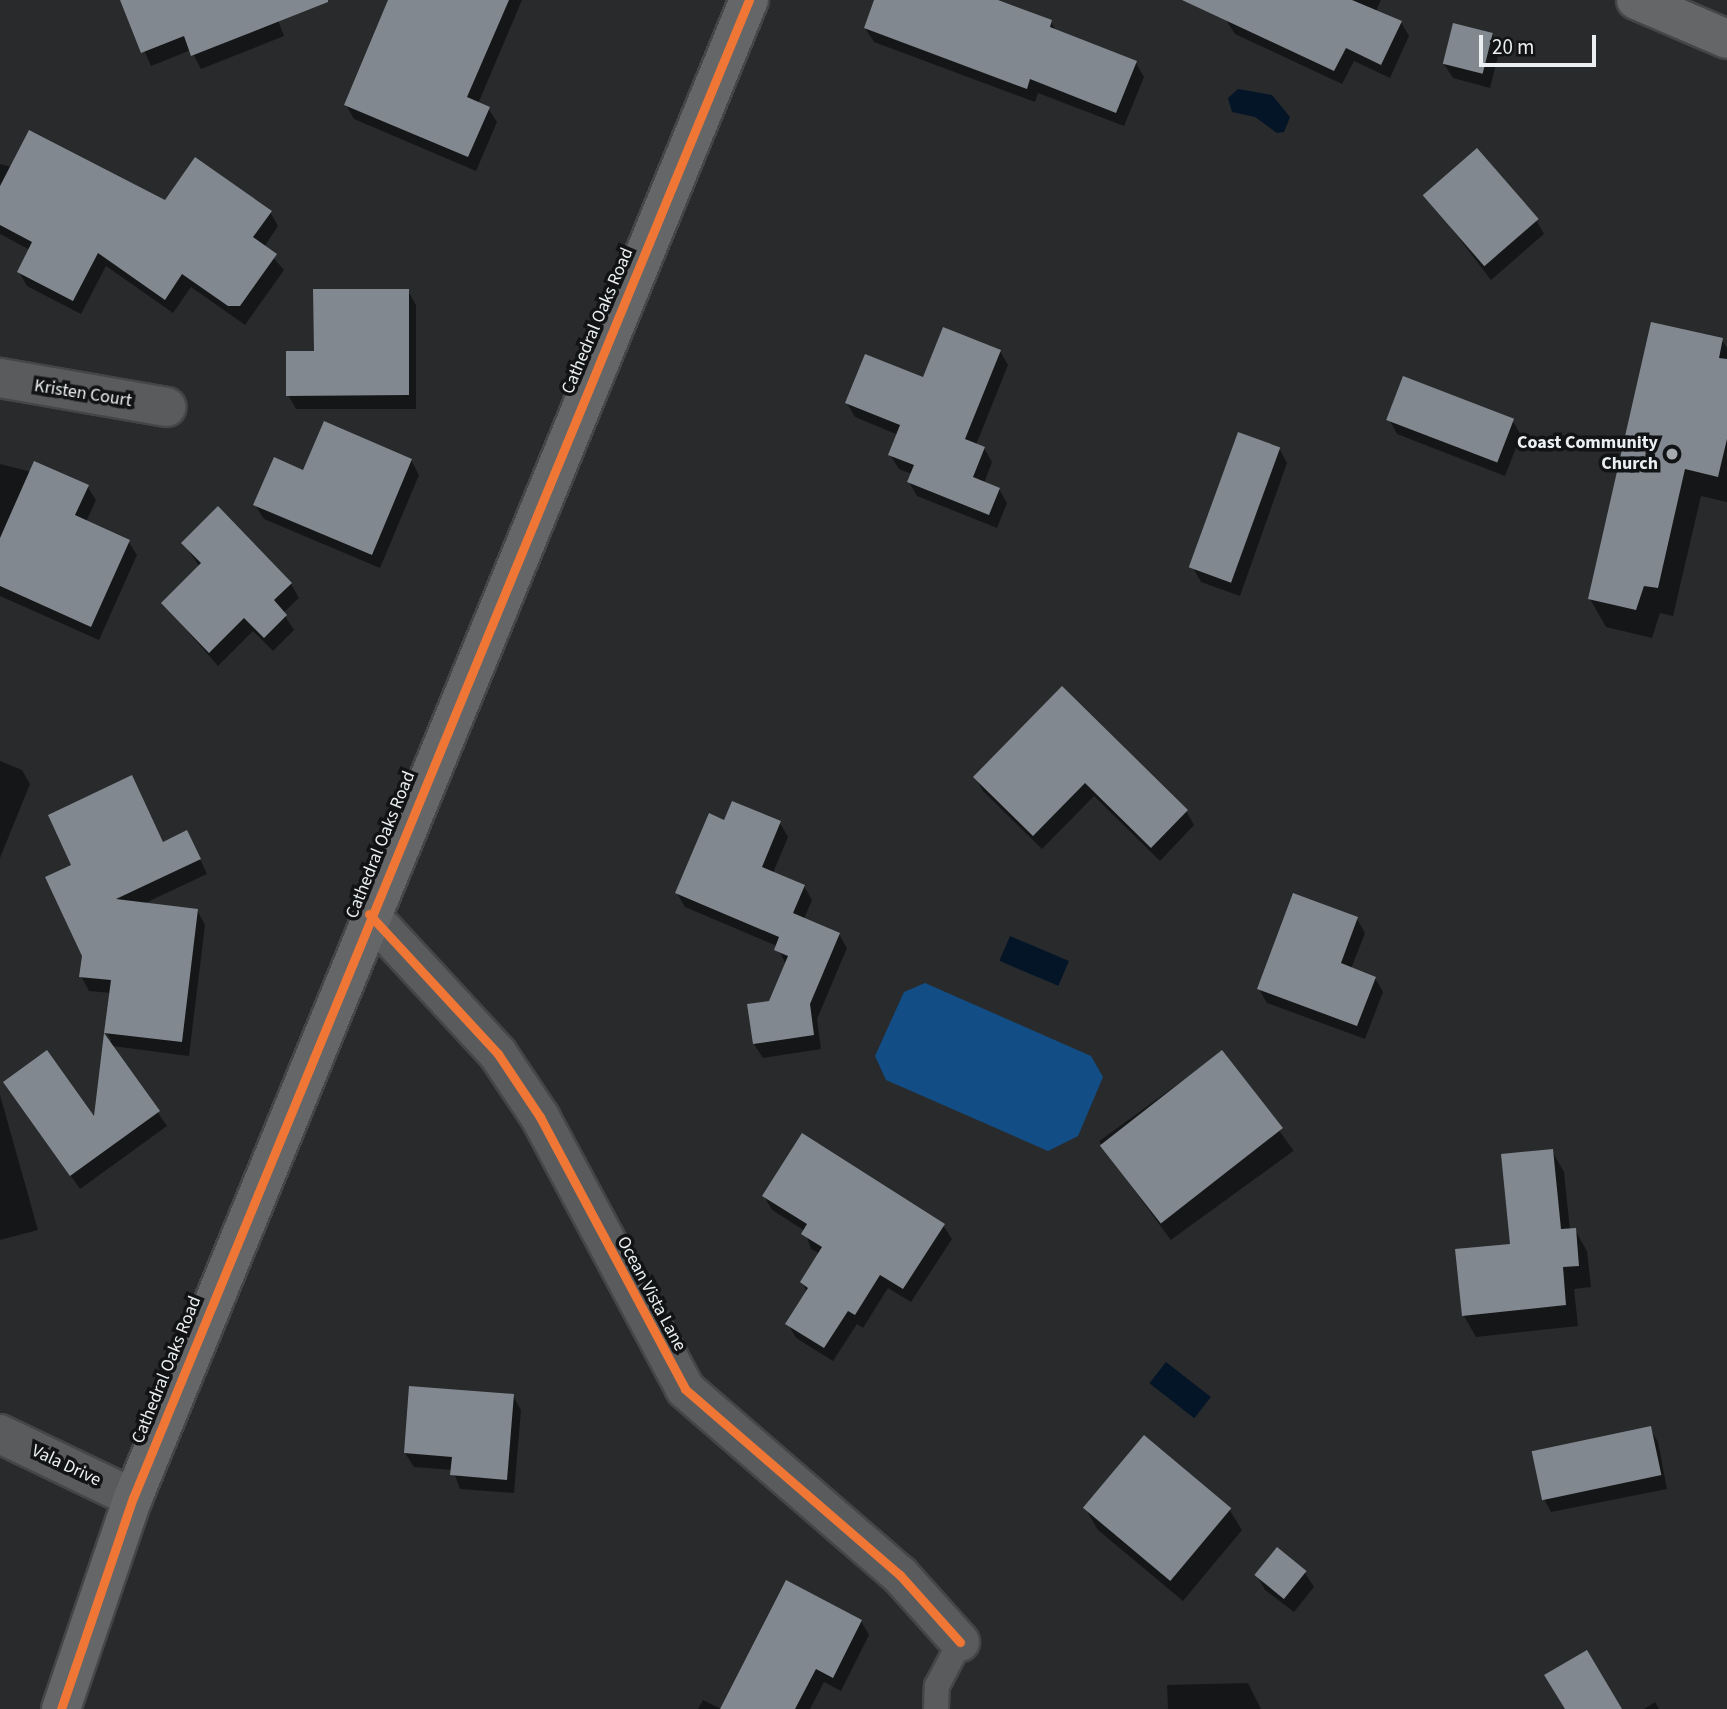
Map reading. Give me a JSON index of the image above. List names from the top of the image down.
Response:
{
  "streets": {
    "main road": ["Cathedral Oaks Road"],
    "street": ["Kristen Court", "Ocean Vista Lane", "Vala Drive"]
  },
  "crossings": [
    ["Cathedral Oaks Road", "Ocean Vista Lane"],
    ["Cathedral Oaks Road", "Vala Drive"]
  ],
  "places": ["Coast Community Church"],
  "scale_bar": "20 m"
}
